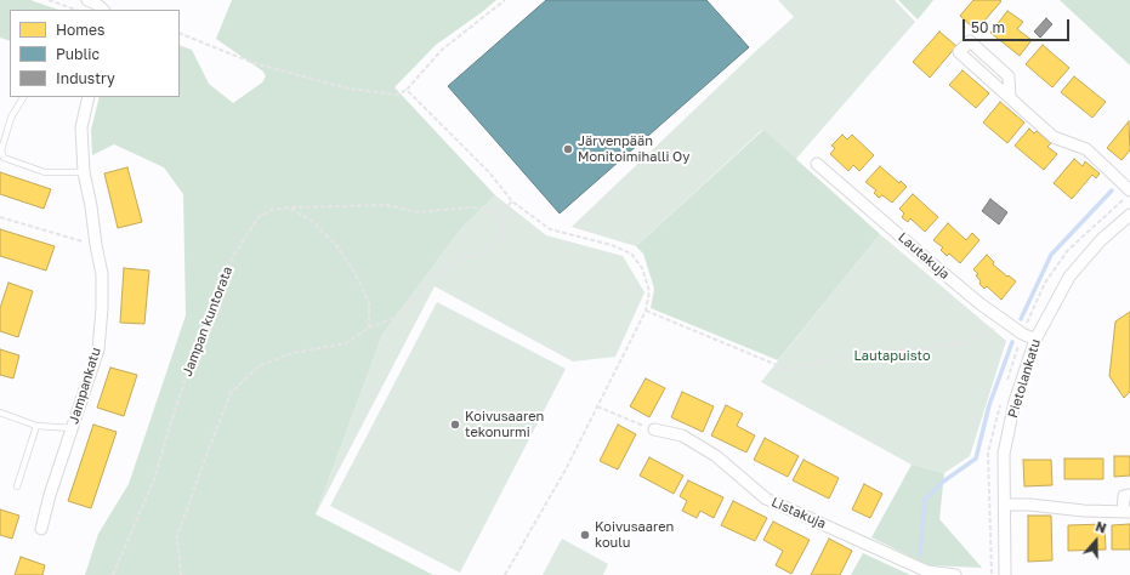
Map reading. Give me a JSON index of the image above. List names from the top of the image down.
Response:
{
  "streets": {
    "street": [
      "Lautakuja",
      "Pietolankatu",
      "Jampankatu",
      "Listakuja"
    ],
    "path": ["Jampan kuntorata"]
  },
  "crossings": [
    ["Lautakuja", "Pietolankatu"]
  ],
  "parks": ["Lautapuisto"],
  "places": ["Järvenpään Monitoimihalli Oy", "Koivusaaren tekonurmi", "Koivusaaren koulu"],
  "legend": ["Homes", "Public", "Industry"],
  "scale_bar": "50 m",
  "north": "top"
}
